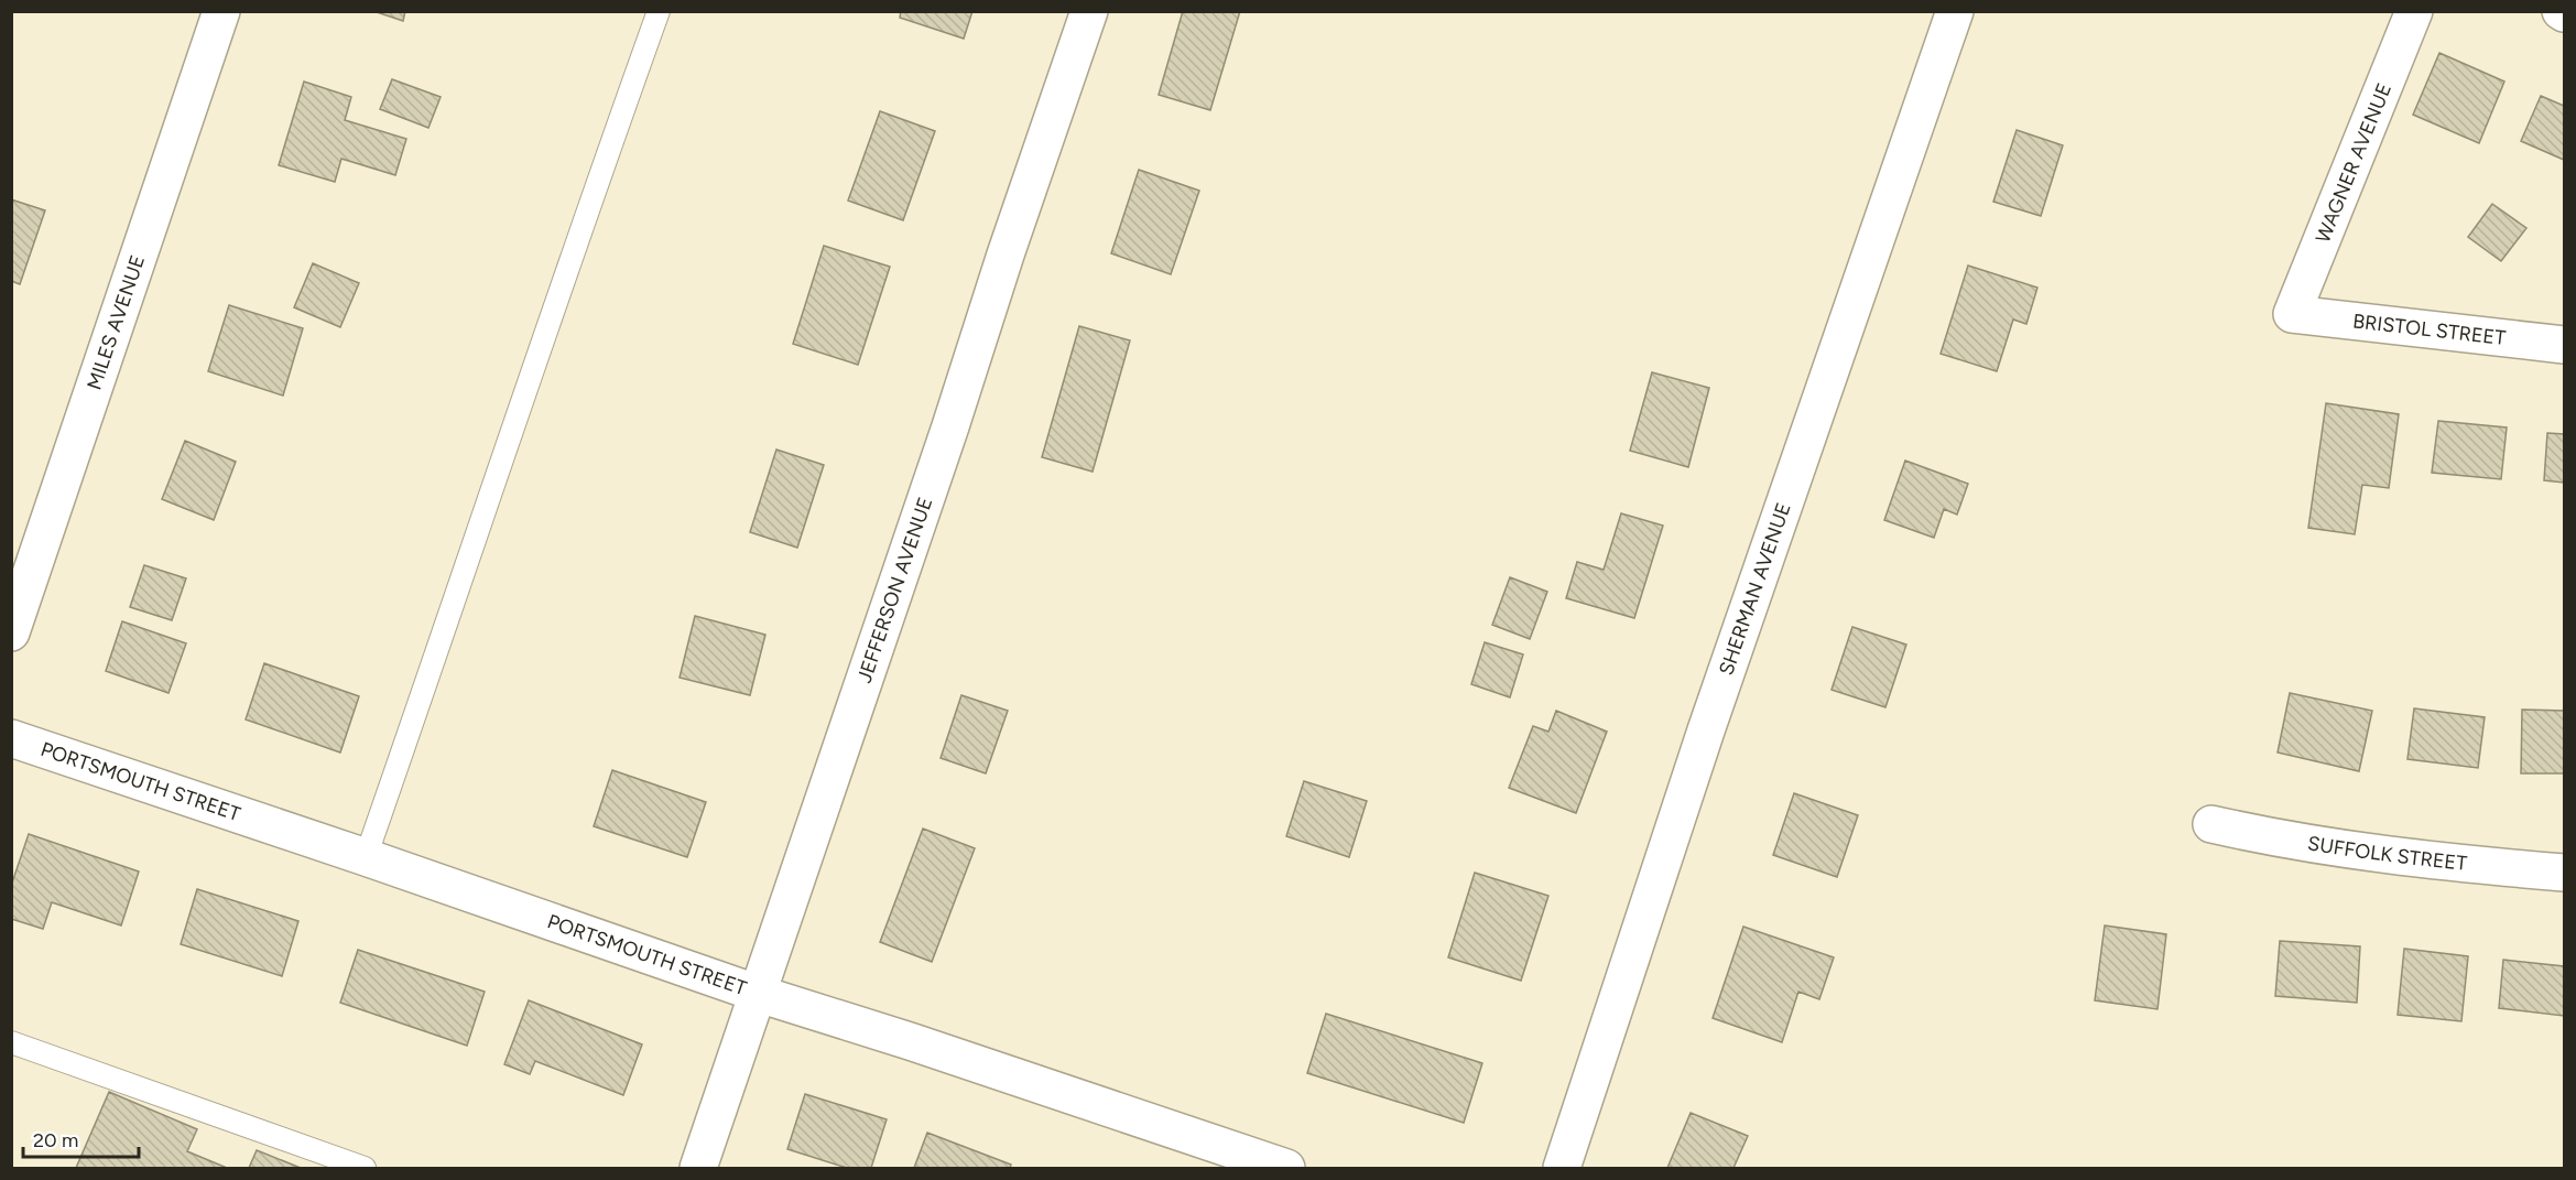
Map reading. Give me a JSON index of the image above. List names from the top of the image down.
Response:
{
  "streets": {
    "street": [
      "WAGNER AVENUE",
      "MILES AVENUE",
      "BRISTOL STREET",
      "SHERMAN AVENUE",
      "JEFFERSON AVENUE",
      "PORTSMOUTH STREET",
      "SUFFOLK STREET"
    ]
  },
  "crossings": [
    ["WAGNER AVENUE", "BRISTOL STREET"],
    ["JEFFERSON AVENUE", "PORTSMOUTH STREET"]
  ],
  "scale_bar": "20 m"
}
